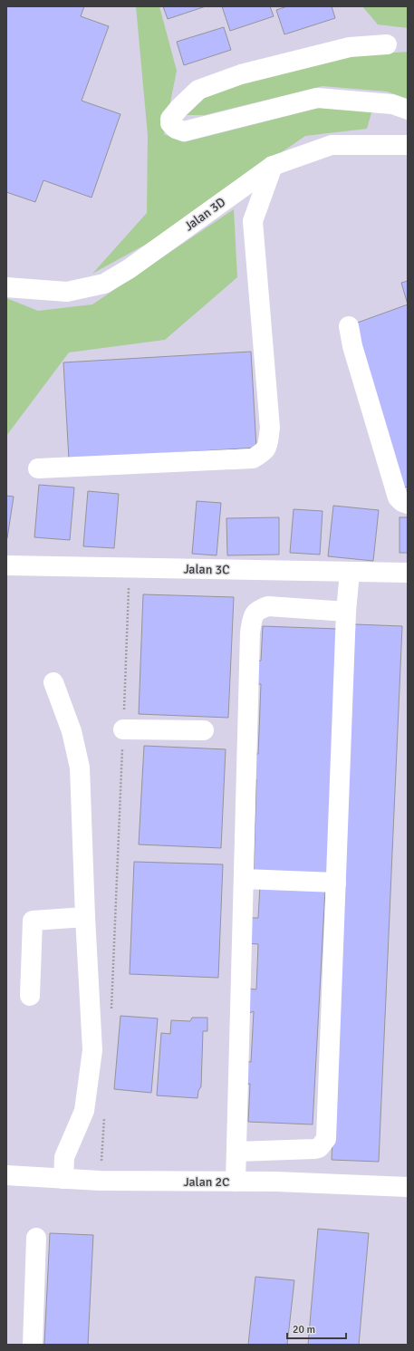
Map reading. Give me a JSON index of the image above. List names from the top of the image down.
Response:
{
  "streets": {
    "street": ["Jalan 3D", "Jalan 3C", "Jalan 2C"]
  },
  "scale_bar": "20 m"
}
